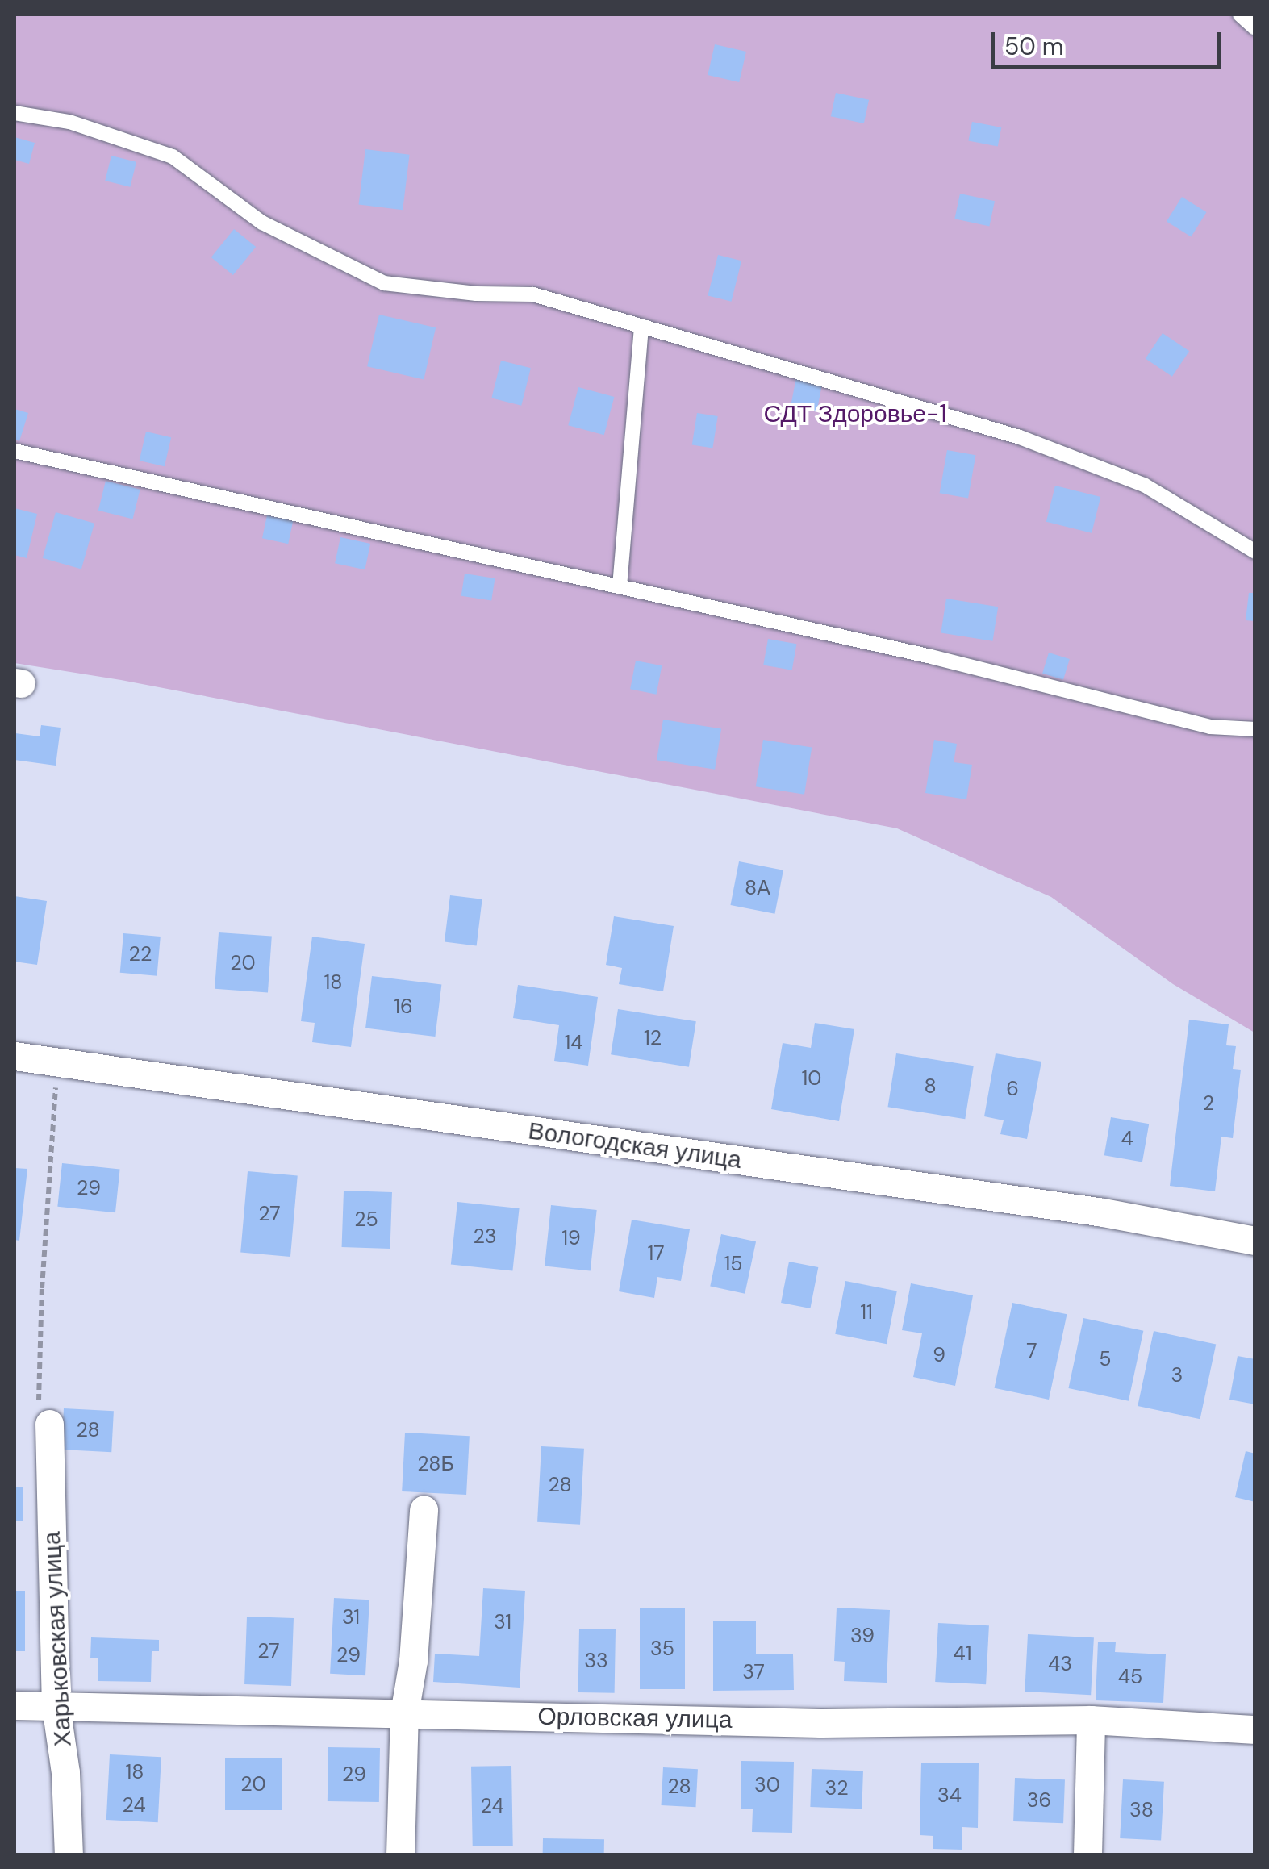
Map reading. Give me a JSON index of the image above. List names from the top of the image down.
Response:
{
  "streets": {
    "street": ["Вологодская улица", "Харьковская улица", "Орловская улица"]
  },
  "crossings": [
    ["Харьковская улица", "Орловская улица"]
  ],
  "parks": ["СДТ Здоровье-1"],
  "house_numbers": [
    "8А",
    "22",
    "20",
    "18",
    "16",
    "12",
    "14",
    "10",
    "8",
    "6",
    "2",
    "4",
    "29",
    "27",
    "25",
    "23",
    "19",
    "17",
    "15",
    "11",
    "7",
    "9",
    "5",
    "3",
    "28",
    "28Б",
    "28",
    "31",
    "31",
    "39",
    "35",
    "27",
    "41",
    "29",
    "33",
    "43",
    "37",
    "45",
    "18",
    "29",
    "20",
    "30",
    "28",
    "32",
    "34",
    "36",
    "24",
    "24",
    "38"
  ],
  "scale_bar": "50 m"
}
